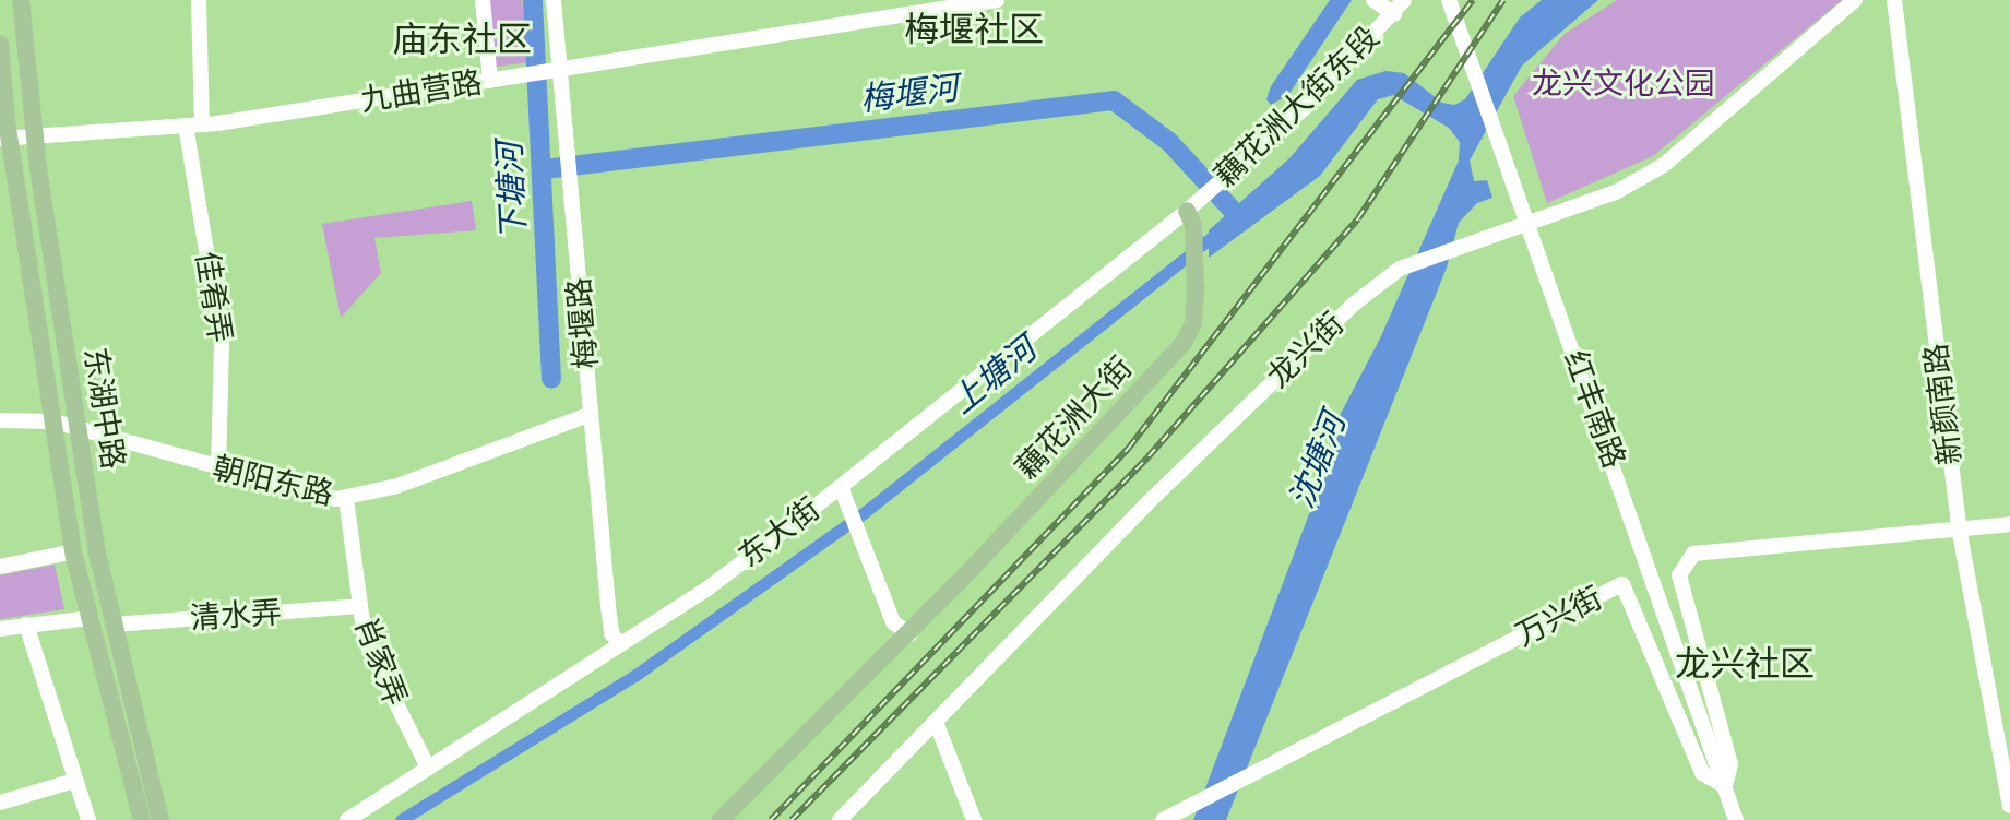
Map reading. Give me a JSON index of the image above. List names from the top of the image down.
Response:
{
  "streets": {
    "main road": ["东湖中路", "藕花洲大街"],
    "street": [
      "九曲营路",
      "藕花洲大街东段",
      "佳肴弄",
      "梅堰路",
      "龙兴街",
      "新颜南路",
      "红丰南路",
      "朝阳东路",
      "东大街",
      "清水弄",
      "万兴街",
      "肖家弄"
    ]
  },
  "crossings": [
    ["九曲营路", "佳肴弄"],
    ["九曲营路", "梅堰路"],
    ["九曲营路", "东湖中路"],
    ["藕花洲大街东段", "藕花洲大街"],
    ["藕花洲大街东段", "东大街"],
    ["佳肴弄", "朝阳东路"],
    ["梅堰路", "朝阳东路"],
    ["梅堰路", "东大街"],
    ["东湖中路", "朝阳东路"],
    ["东湖中路", "清水弄"],
    ["红丰南路", "万兴街"],
    ["藕花洲大街", "东大街"],
    ["朝阳东路", "肖家弄"],
    ["东大街", "肖家弄"],
    ["清水弄", "肖家弄"]
  ],
  "districts": ["梅堰社区", "庙东社区", "龙兴社区"],
  "water": [
    "梅堰河",
    "下塘河",
    "上塘河",
    "沈塘河"
  ],
  "parks": ["龙兴文化公园"]
}
